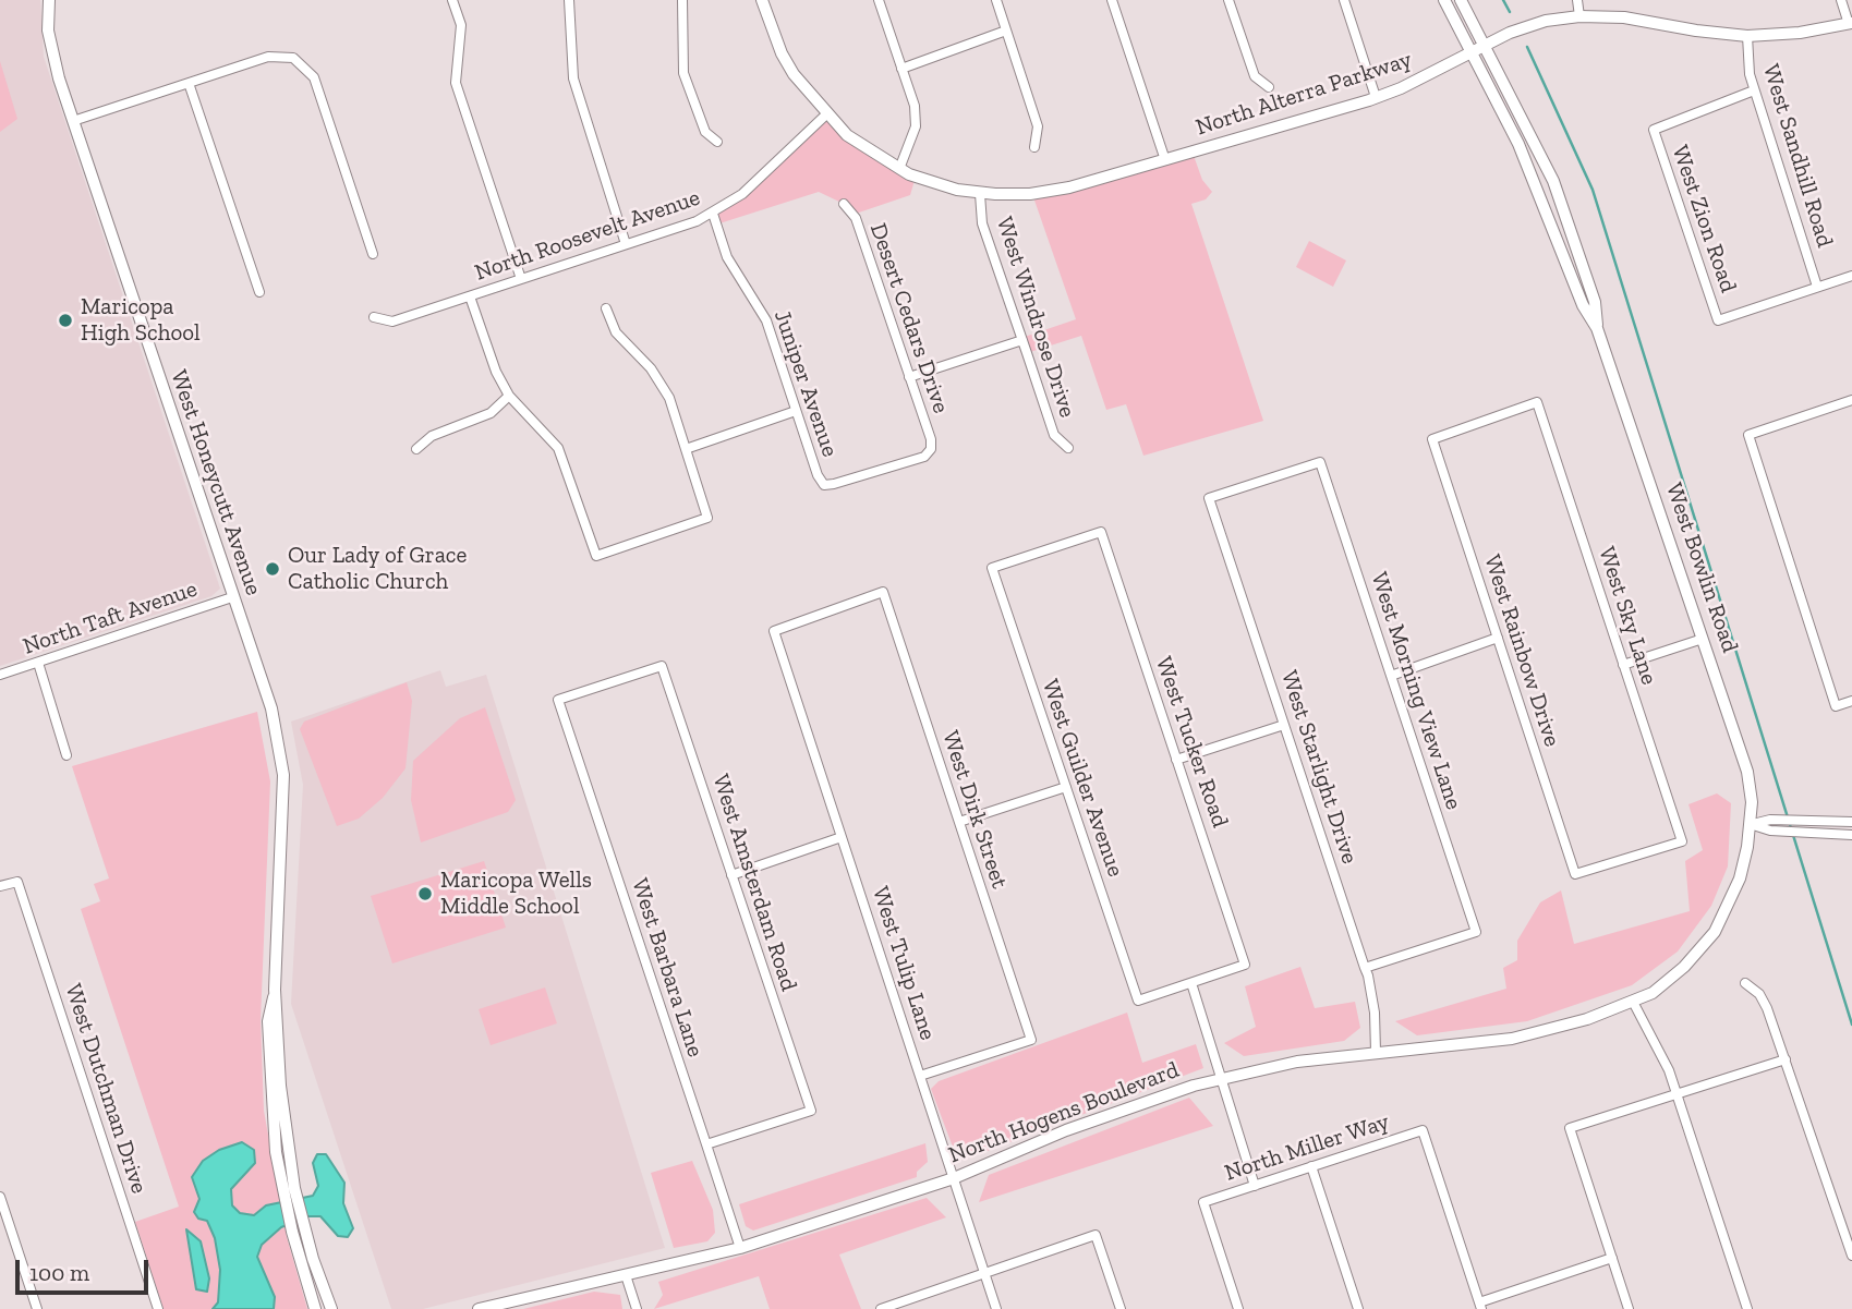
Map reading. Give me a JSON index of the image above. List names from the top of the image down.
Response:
{
  "streets": {
    "street": [
      "North Alterra Parkway",
      "West Sandhill Road",
      "West Zion Road",
      "North Roosevelt Avenue",
      "West Windrose Drive",
      "Desert Cedars Drive",
      "Juniper Avenue",
      "West Honeycutt Avenue",
      "West Bowlin Road",
      "West Sky Lane",
      "North Taft Avenue",
      "West Rainbow Drive",
      "West Morning View Lane",
      "West Tucker Road",
      "West Starlight Drive",
      "West Guilder Avenue",
      "West Dirk Street",
      "West Amsterdam Road",
      "West Tulip Lane",
      "West Barbara Lane",
      "West Dutchman Drive",
      "North Hogens Boulevard",
      "North Miller Way"
    ]
  },
  "crossings": [
    ["North Alterra Parkway", "West Sandhill Road"],
    ["North Alterra Parkway", "North Roosevelt Avenue"],
    ["North Alterra Parkway", "West Windrose Drive"],
    ["North Alterra Parkway", "West Bowlin Road"],
    ["West Sandhill Road", "West Zion Road"],
    ["North Roosevelt Avenue", "Juniper Avenue"],
    ["Desert Cedars Drive", "Juniper Avenue"],
    ["West Honeycutt Avenue", "North Taft Avenue"],
    ["West Bowlin Road", "North Hogens Boulevard"],
    ["West Sky Lane", "West Rainbow Drive"],
    ["West Morning View Lane", "West Starlight Drive"],
    ["West Tucker Road", "West Guilder Avenue"],
    ["West Starlight Drive", "North Hogens Boulevard"],
    ["West Dirk Street", "West Tulip Lane"],
    ["West Amsterdam Road", "West Barbara Lane"],
    ["West Tulip Lane", "North Hogens Boulevard"],
    ["West Barbara Lane", "North Hogens Boulevard"]
  ],
  "places": ["Maricopa High School", "Our Lady of Grace Catholic Church", "Maricopa Wells Middle School"],
  "scale_bar": "100 m"
}
